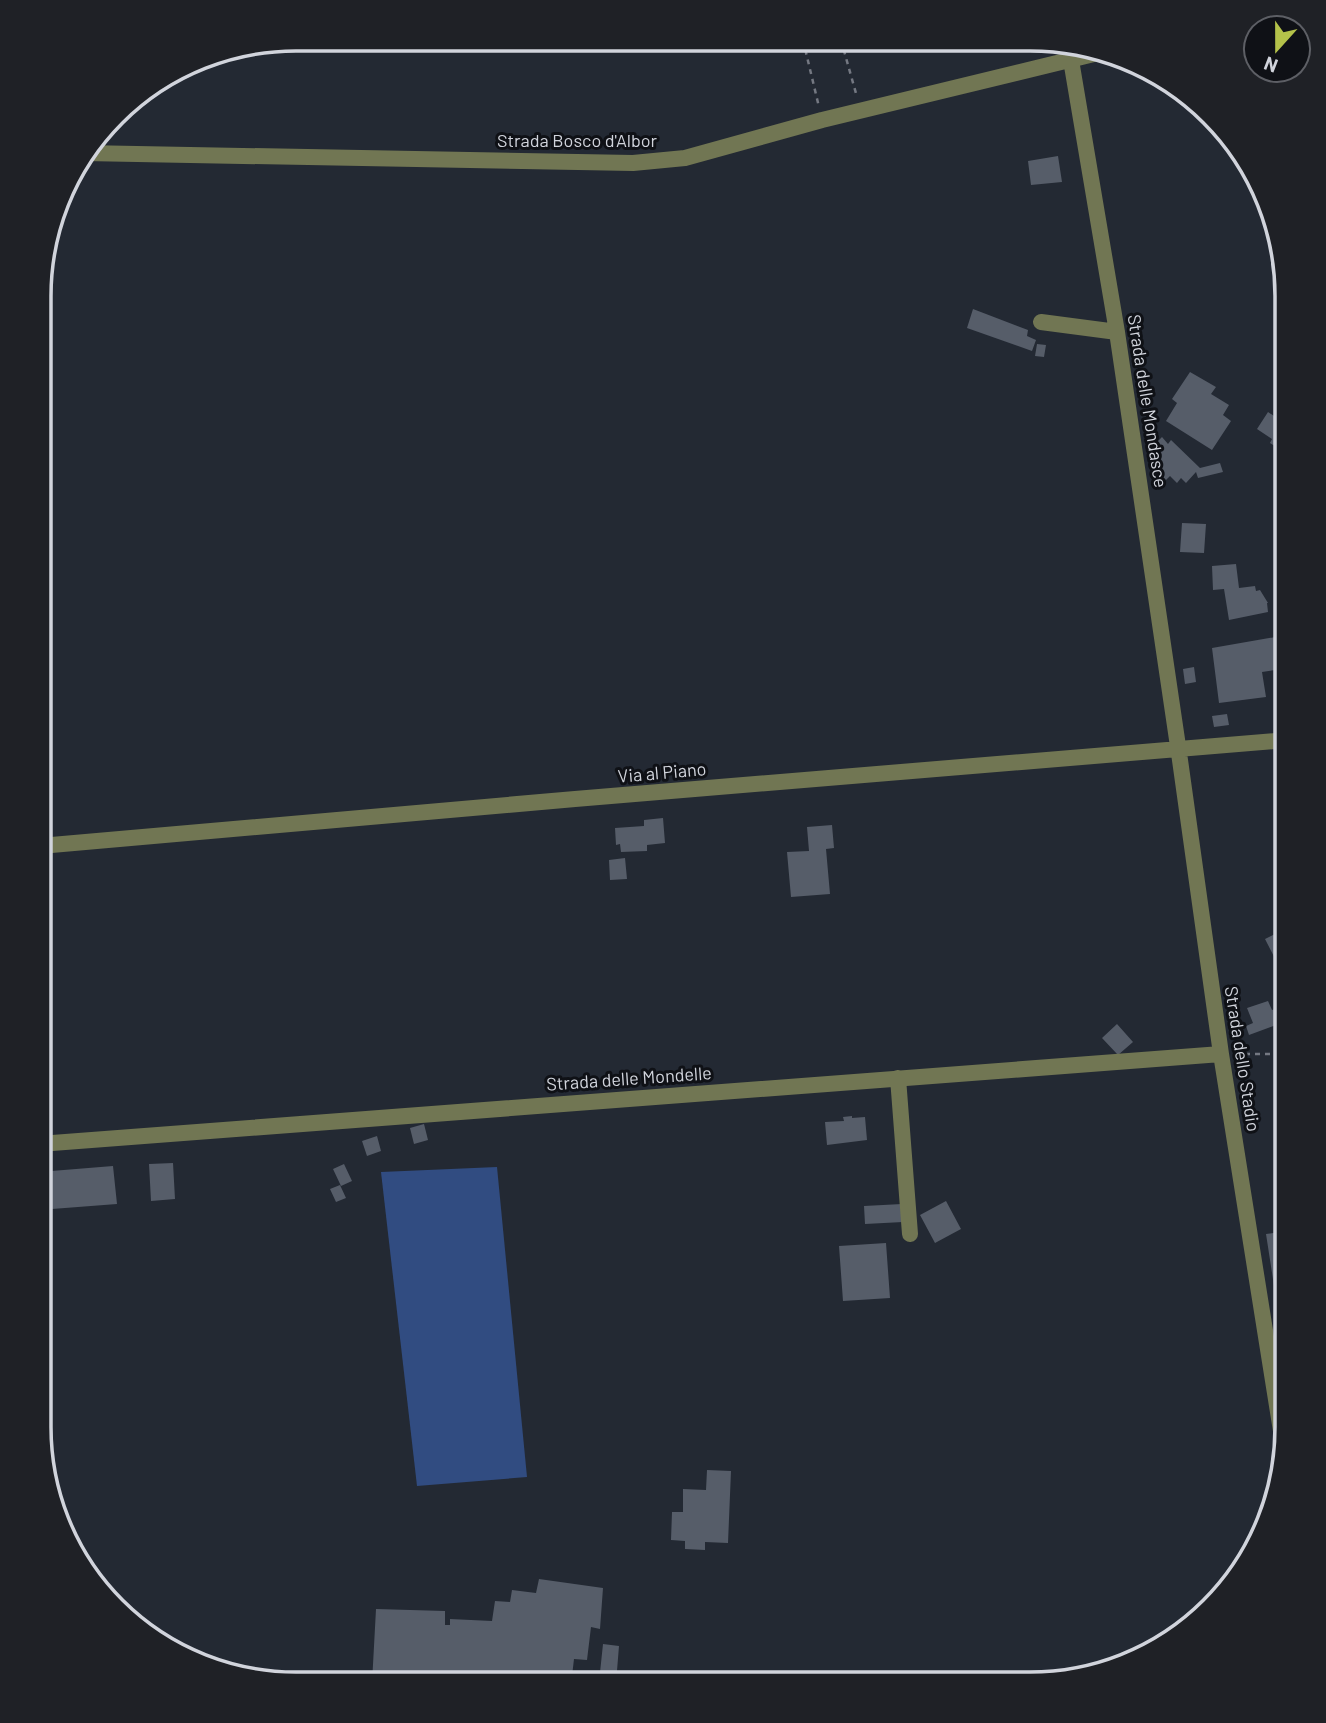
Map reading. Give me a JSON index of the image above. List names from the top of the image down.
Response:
{
  "streets": {
    "street": [
      "Strada Bosco d'Albor",
      "Strada delle Mondasce",
      "Via al Piano",
      "Strada dello Stadio",
      "Strada delle Mondelle"
    ]
  },
  "crossings": [
    ["Strada Bosco d'Albor", "Strada delle Mondasce"],
    ["Strada delle Mondasce", "Via al Piano"],
    ["Strada delle Mondasce", "Strada dello Stadio"],
    ["Via al Piano", "Strada dello Stadio"],
    ["Strada dello Stadio", "Strada delle Mondelle"]
  ],
  "north": "bottom"
}
